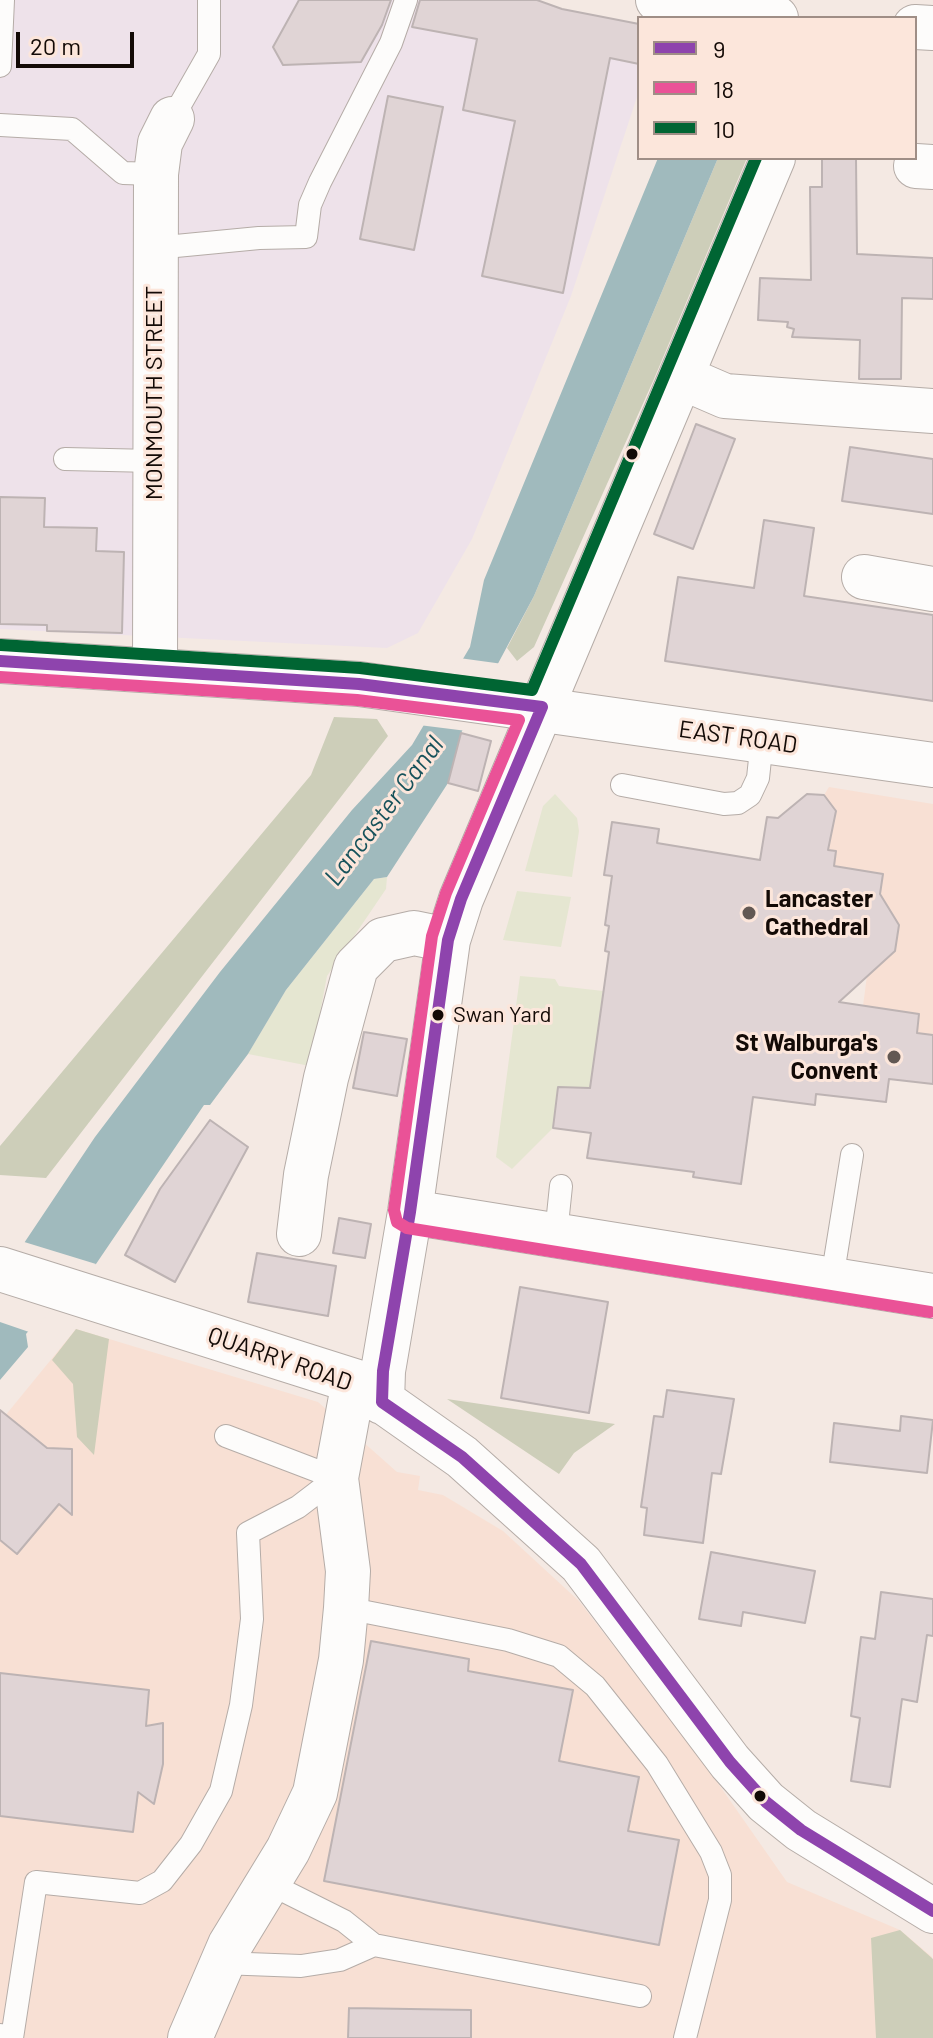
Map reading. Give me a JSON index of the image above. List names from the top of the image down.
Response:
{
  "streets": {
    "street": ["MONMOUTH STREET", "EAST ROAD", "QUARRY ROAD"]
  },
  "crossings": [
    ["MONMOUTH STREET", "EAST ROAD"]
  ],
  "water": ["Lancaster Canal"],
  "places": ["Lancaster Cathedral", "Swan Yard", "St Walburga's Convent"],
  "lines": ["transit line 10", "transit line 9", "transit line 18"],
  "legend": ["9", "18", "10"],
  "scale_bar": "20 m"
}
